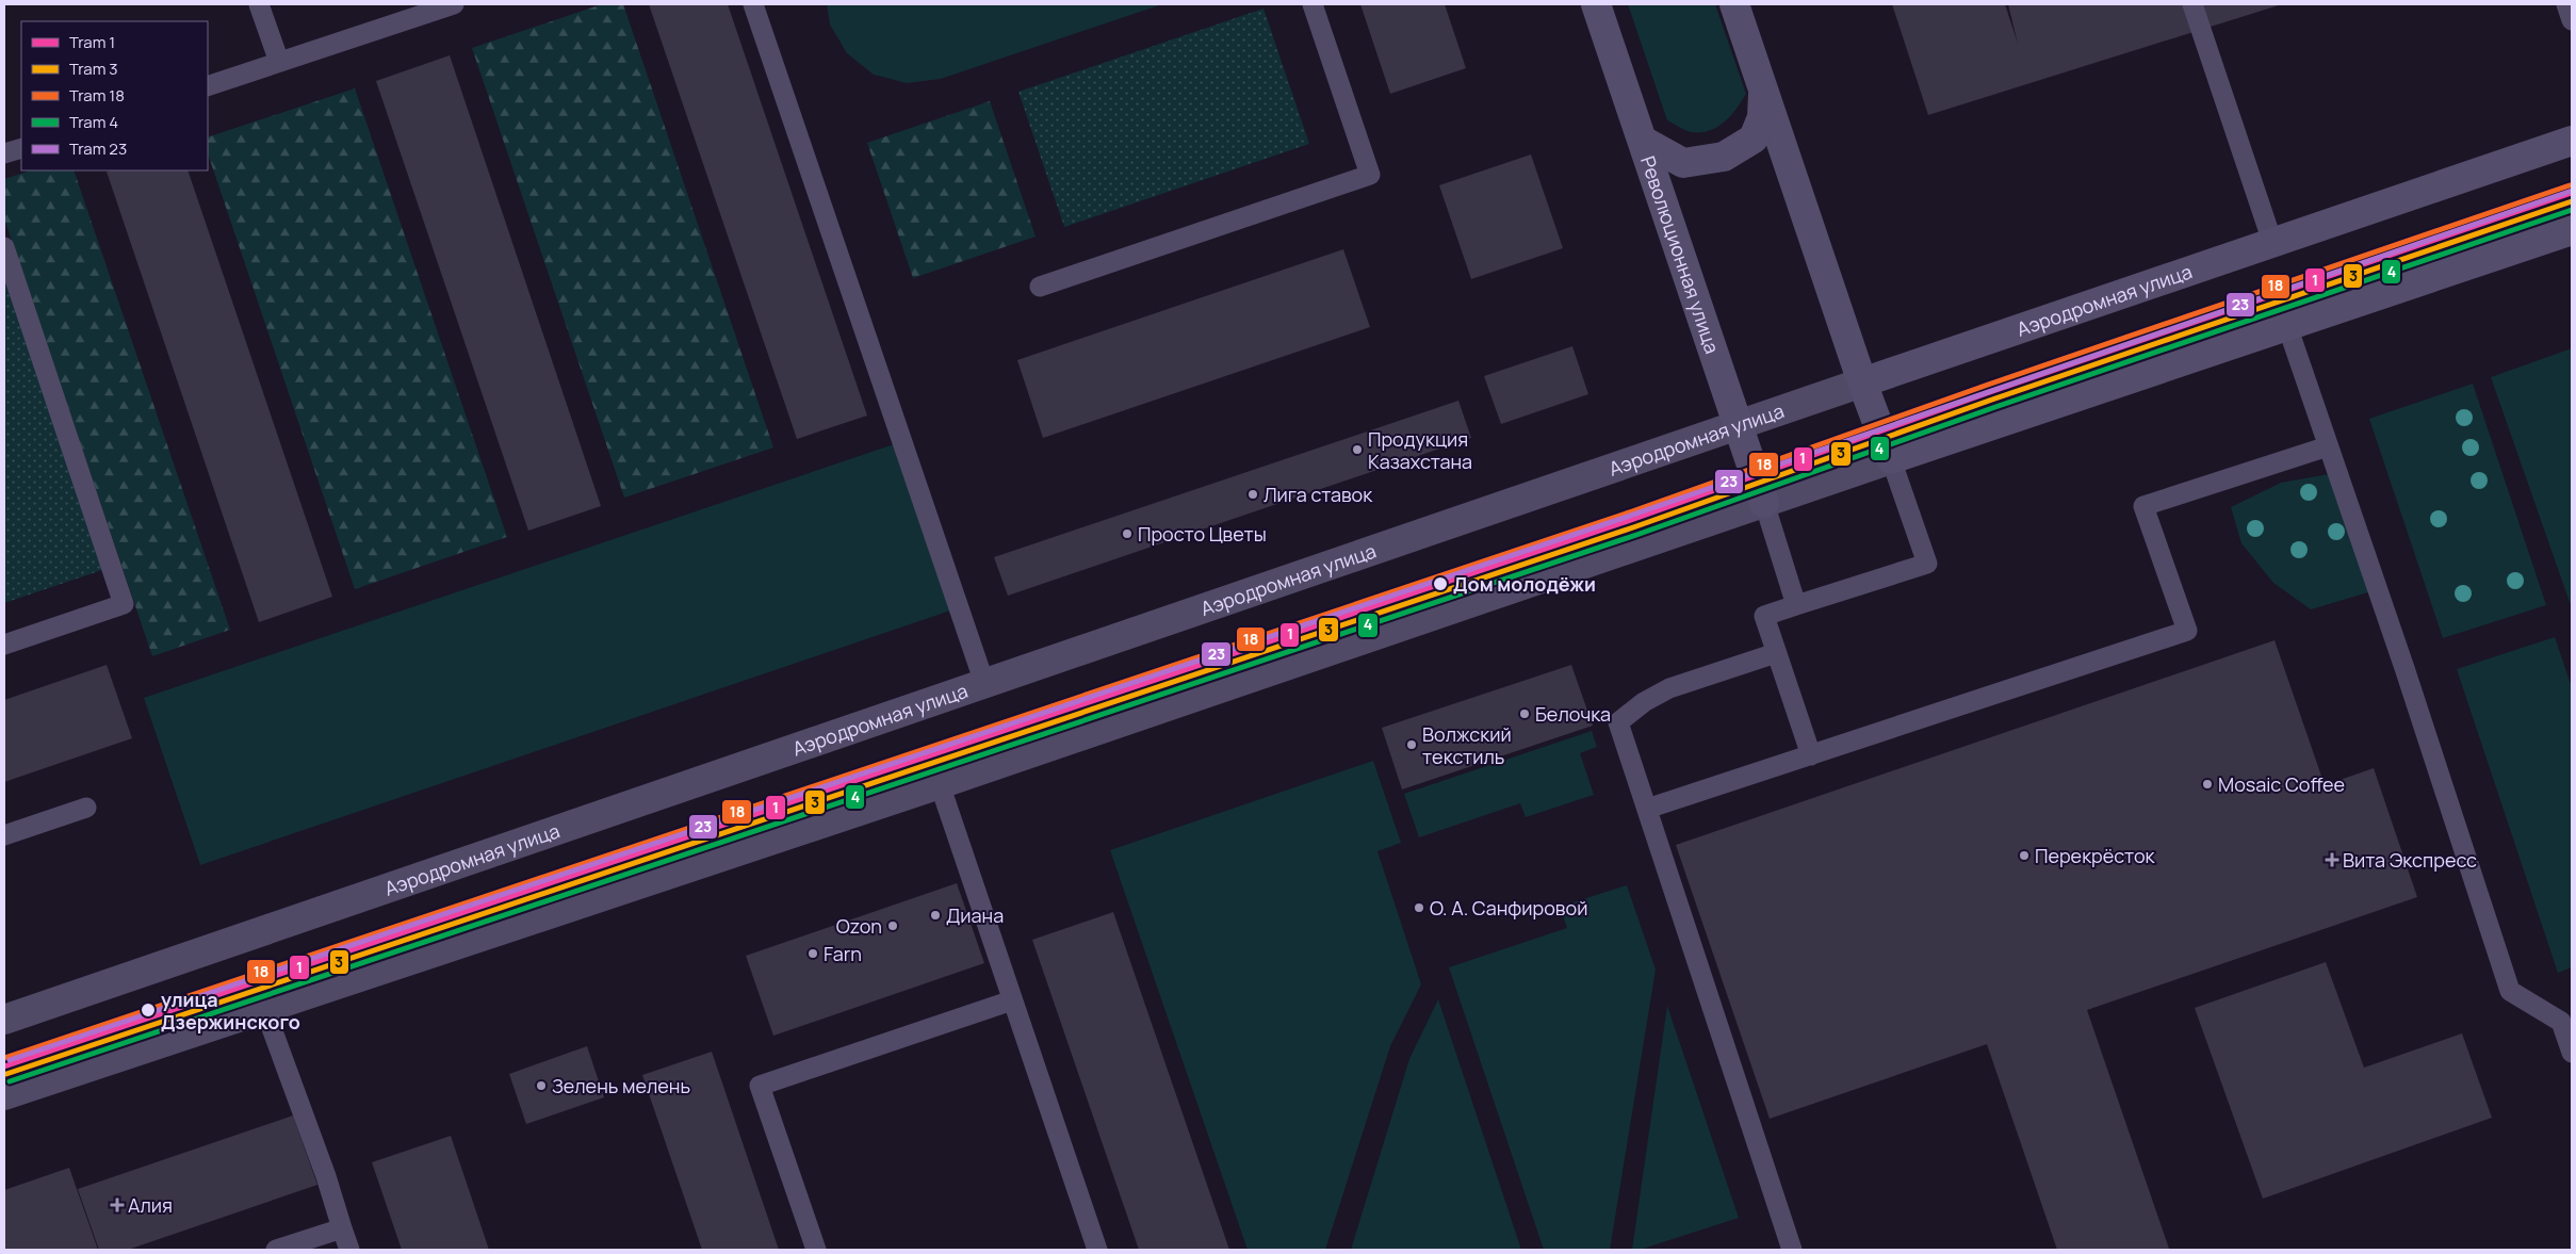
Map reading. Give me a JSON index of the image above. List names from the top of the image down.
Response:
{
  "streets": {
    "main road": ["Революционная улица", "Аэродромная улица"]
  },
  "crossings": [
    ["Революционная улица", "Аэродромная улица"]
  ],
  "places": {
    "other": [
      "Продукция Казахстана",
      "Лига ставок",
      "Просто Цветы",
      "Дом молодёжи",
      "Белочка",
      "Волжский текстиль",
      "Mosaic Coffee",
      "Перекрёсток",
      "О. А. Санфировой",
      "Диана",
      "Ozon",
      "Farn",
      "улица Дзержинского",
      "Зелень мелень"
    ],
    "health": ["Вита Экспресс", "Алия"]
  },
  "lines": [
    "tram line 18",
    "tram line 23",
    "tram line 1",
    "tram line 3",
    "tram line 4"
  ],
  "legend": [
    "Tram 1",
    "Tram 3",
    "Tram 18",
    "Tram 4",
    "Tram 23"
  ]
}
